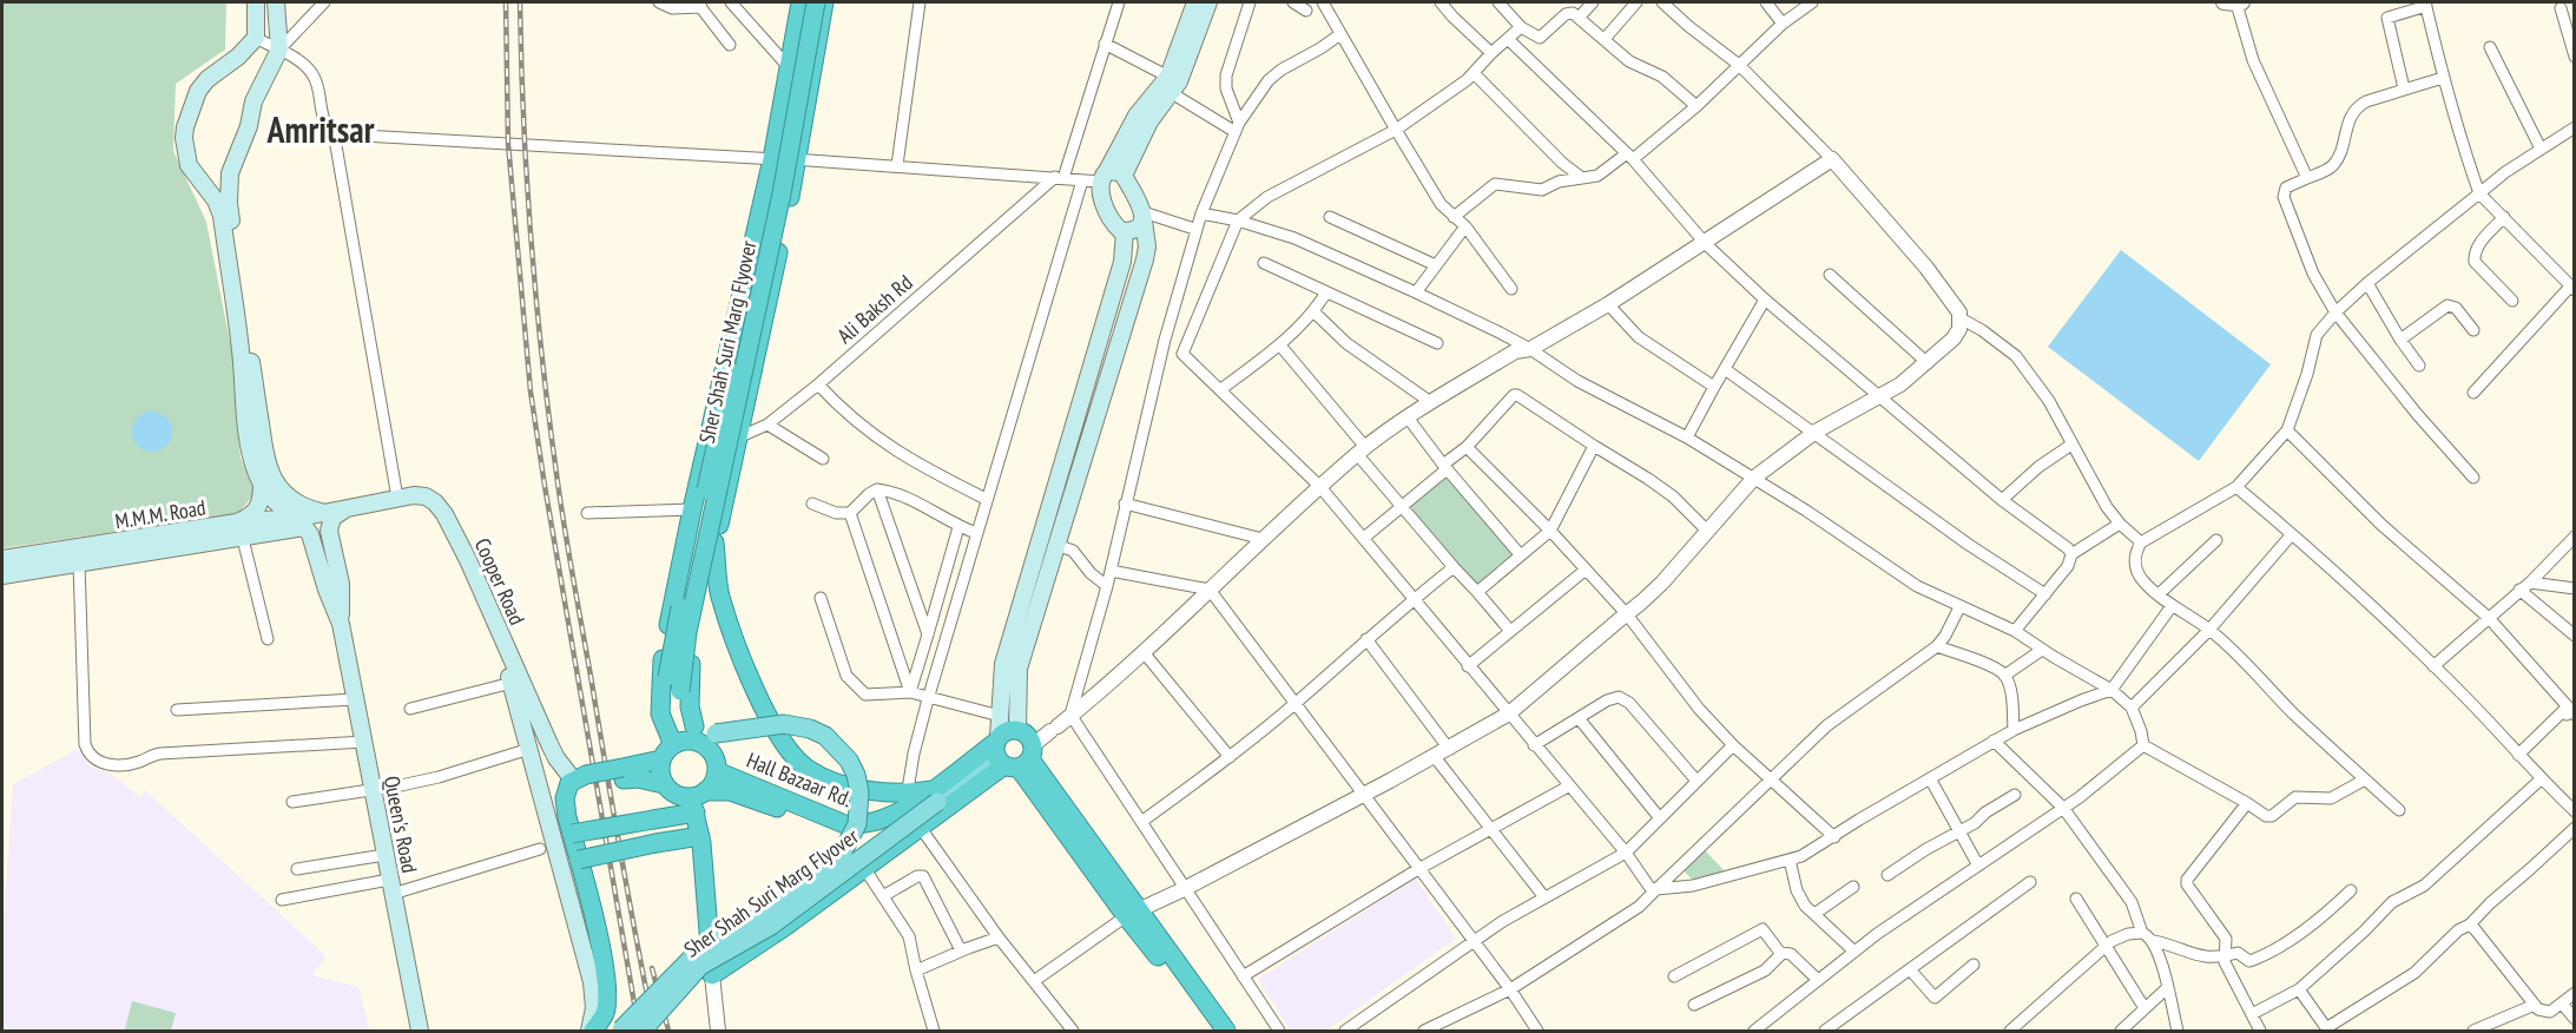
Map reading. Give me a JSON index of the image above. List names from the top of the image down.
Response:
{
  "streets": {
    "highway": ["Sher Shah Suri Marg Flyover", "Hall Bazaar Rd."],
    "main road": ["M.M.M. Road", "Cooper Road", "Queen's Road"],
    "street": ["Ali Baksh Rd"]
  },
  "crossings": [
    ["Sher Shah Suri Marg Flyover", "Hall Bazaar Rd."],
    ["M.M.M. Road", "Cooper Road"],
    ["M.M.M. Road", "Queen's Road"],
    ["Cooper Road", "Queen's Road"]
  ],
  "districts": ["Amritsar"]
}
